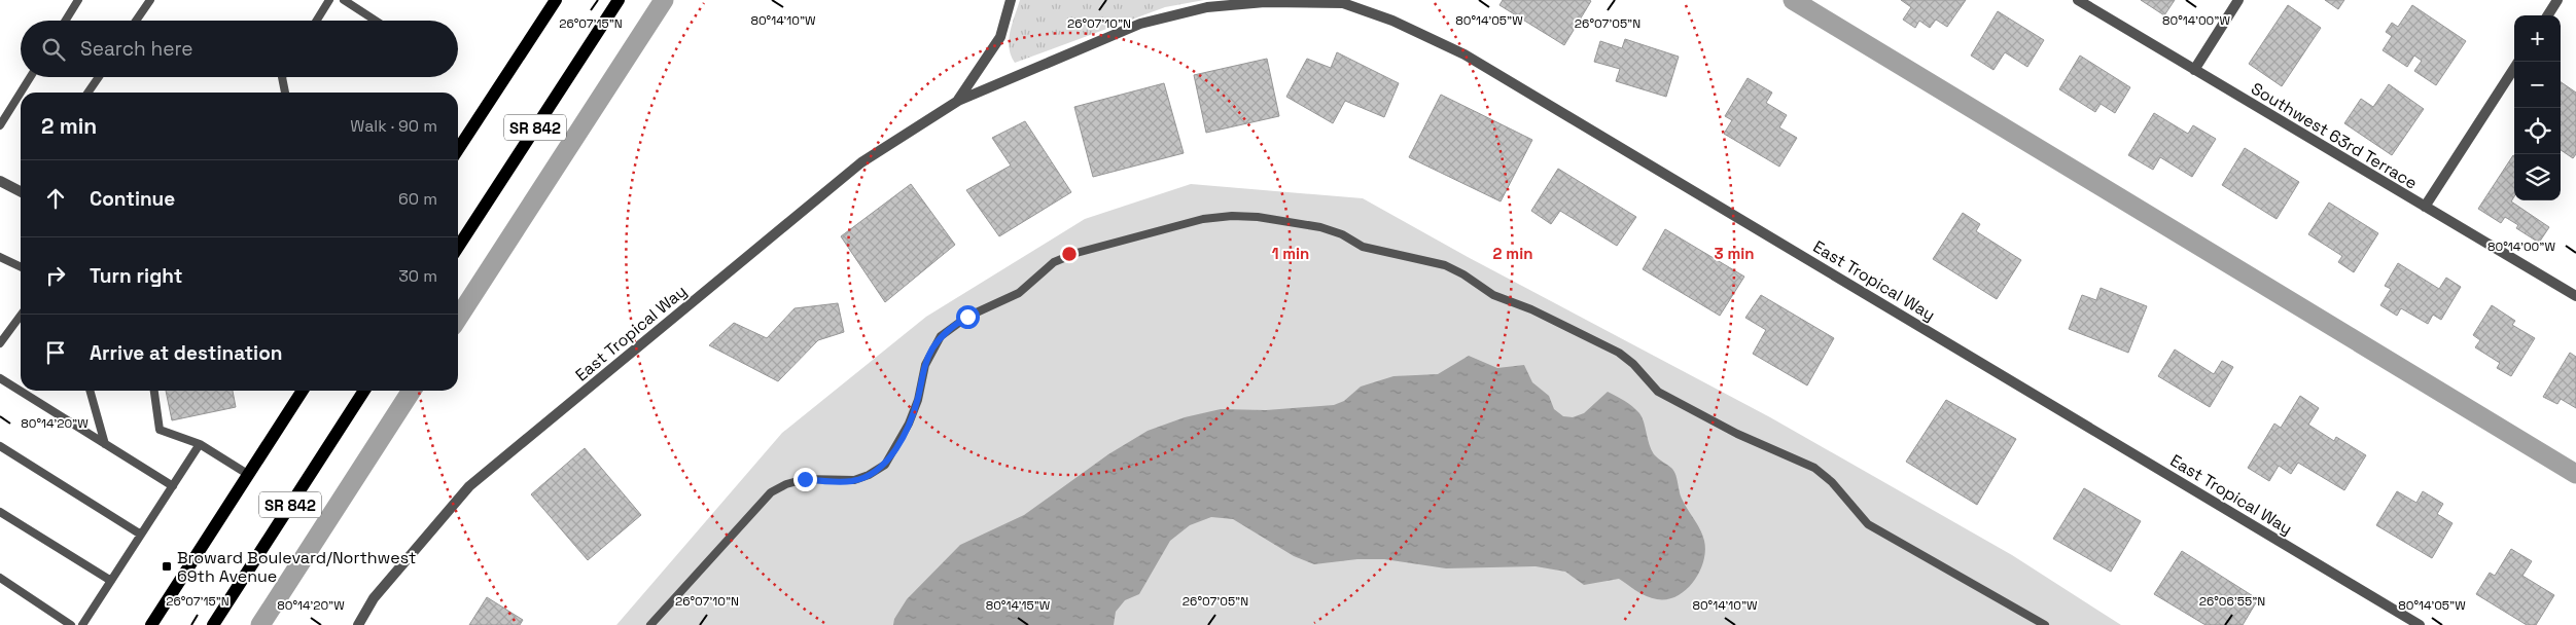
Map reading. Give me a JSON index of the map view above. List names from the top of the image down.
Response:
{
  "streets": {
    "main road": ["SR 842"],
    "street": ["Southwest 63rd Terrace", "East Tropical Way"]
  },
  "places": {
    "transit": ["Broward Boulevard/Northwest 69th Avenue"]
  },
  "page": {
    "map_buttons": ["+", "−"],
    "search": "Search here",
    "heading": ["2 min", "Walk · 90 m"],
    "list": [
      ["Continue", "60 m"],
      ["Turn right", "30 m"],
      "Arrive at destination"
    ]
  },
  "coordinates": [
    "80°14'10\"W",
    "80°14'05\"W",
    "80°14'00\"W",
    "26°07'05\"N",
    "26°07'15\"N",
    "26°07'10\"N",
    "80°14'20\"W",
    "26°06'55\"N",
    "80°14'15\"W"
  ],
  "rings": ["1 min", "2 min", "3 min"]
}
